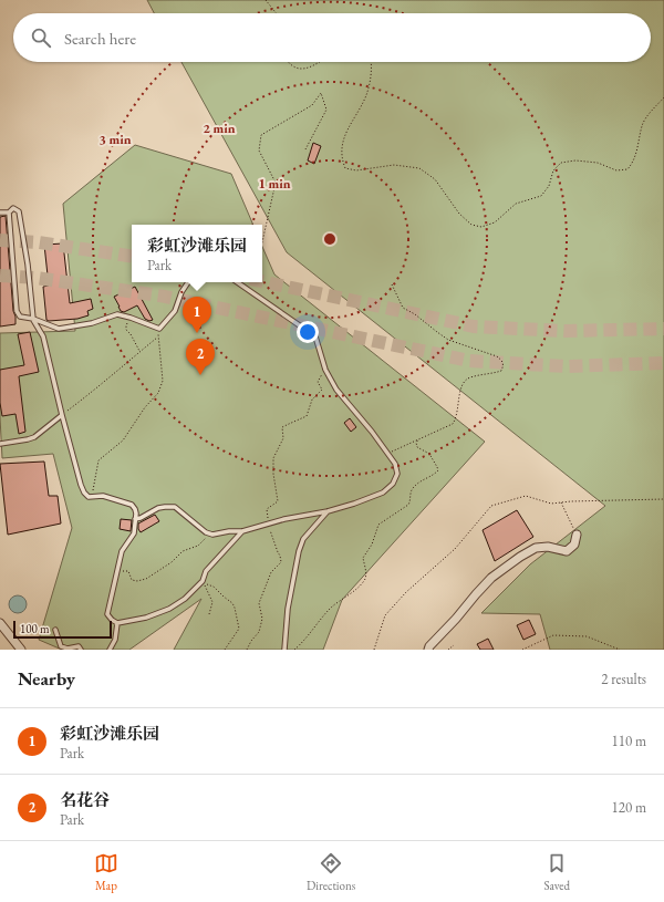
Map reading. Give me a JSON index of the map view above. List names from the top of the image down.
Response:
{
  "scale_bar": "100 m",
  "page": {
    "search": "Search here",
    "popup": ["彩虹沙滩乐园", "Park"],
    "pins": ["1", "2"],
    "scale": "100 m",
    "heading": ["Nearby", "2 results"],
    "list": [
      {
        "mark": "1",
        "name": "彩虹沙滩乐园",
        "note": "Park",
        "value": "110 m"
      },
      {
        "mark": "2",
        "name": "名花谷",
        "note": "Park",
        "value": "120 m"
      }
    ],
    "nav": ["Map", "Directions", "Saved"]
  },
  "rings": ["2 min", "3 min", "1 min"]
}
